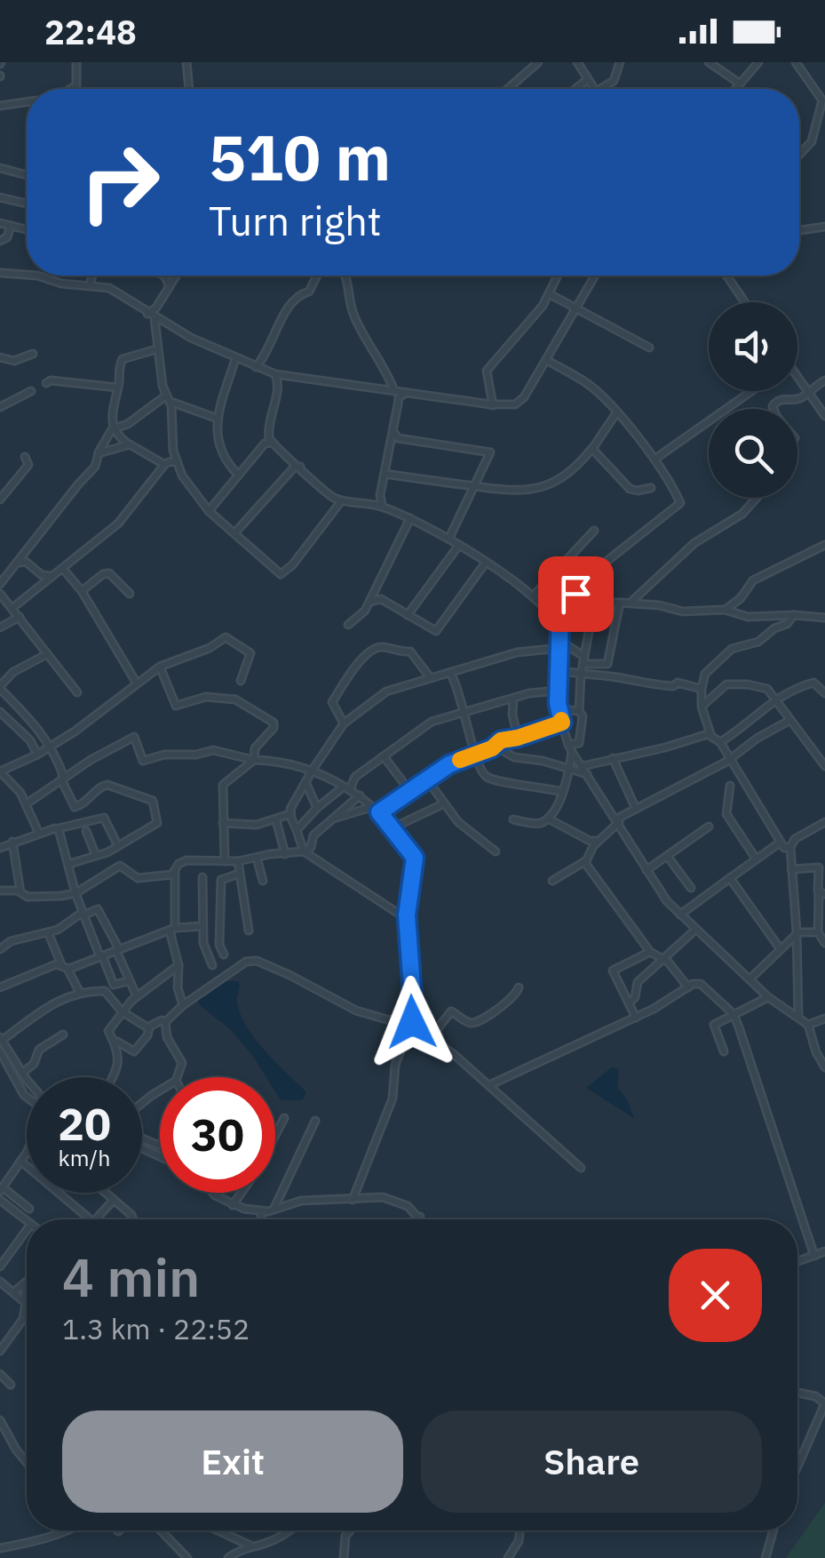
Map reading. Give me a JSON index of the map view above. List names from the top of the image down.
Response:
{
  "page": {
    "status": "22:48",
    "turn": ["510 m", "Turn right"],
    "speed": "20 km/h",
    "limit": "30",
    "heading": ["4 min", "1.3 km · 22:52"],
    "buttons": ["Exit", "Share"]
  }
}
